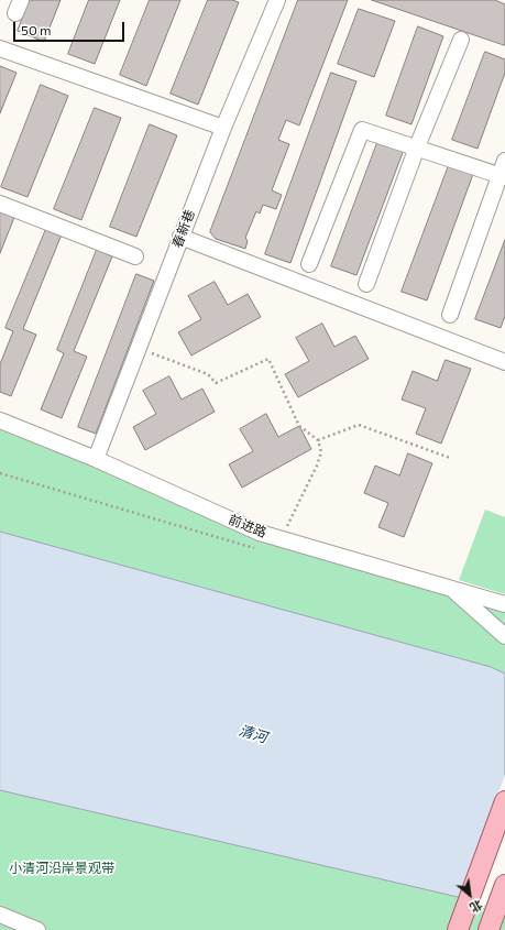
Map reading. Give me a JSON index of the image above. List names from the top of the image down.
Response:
{
  "streets": {
    "street": ["春新巷", "前进路"]
  },
  "crossings": [
    ["春新巷", "前进路"]
  ],
  "water": ["清河"],
  "parks": ["小清河沿岸景观带"],
  "scale_bar": "50 m",
  "north": "bottom right"
}
